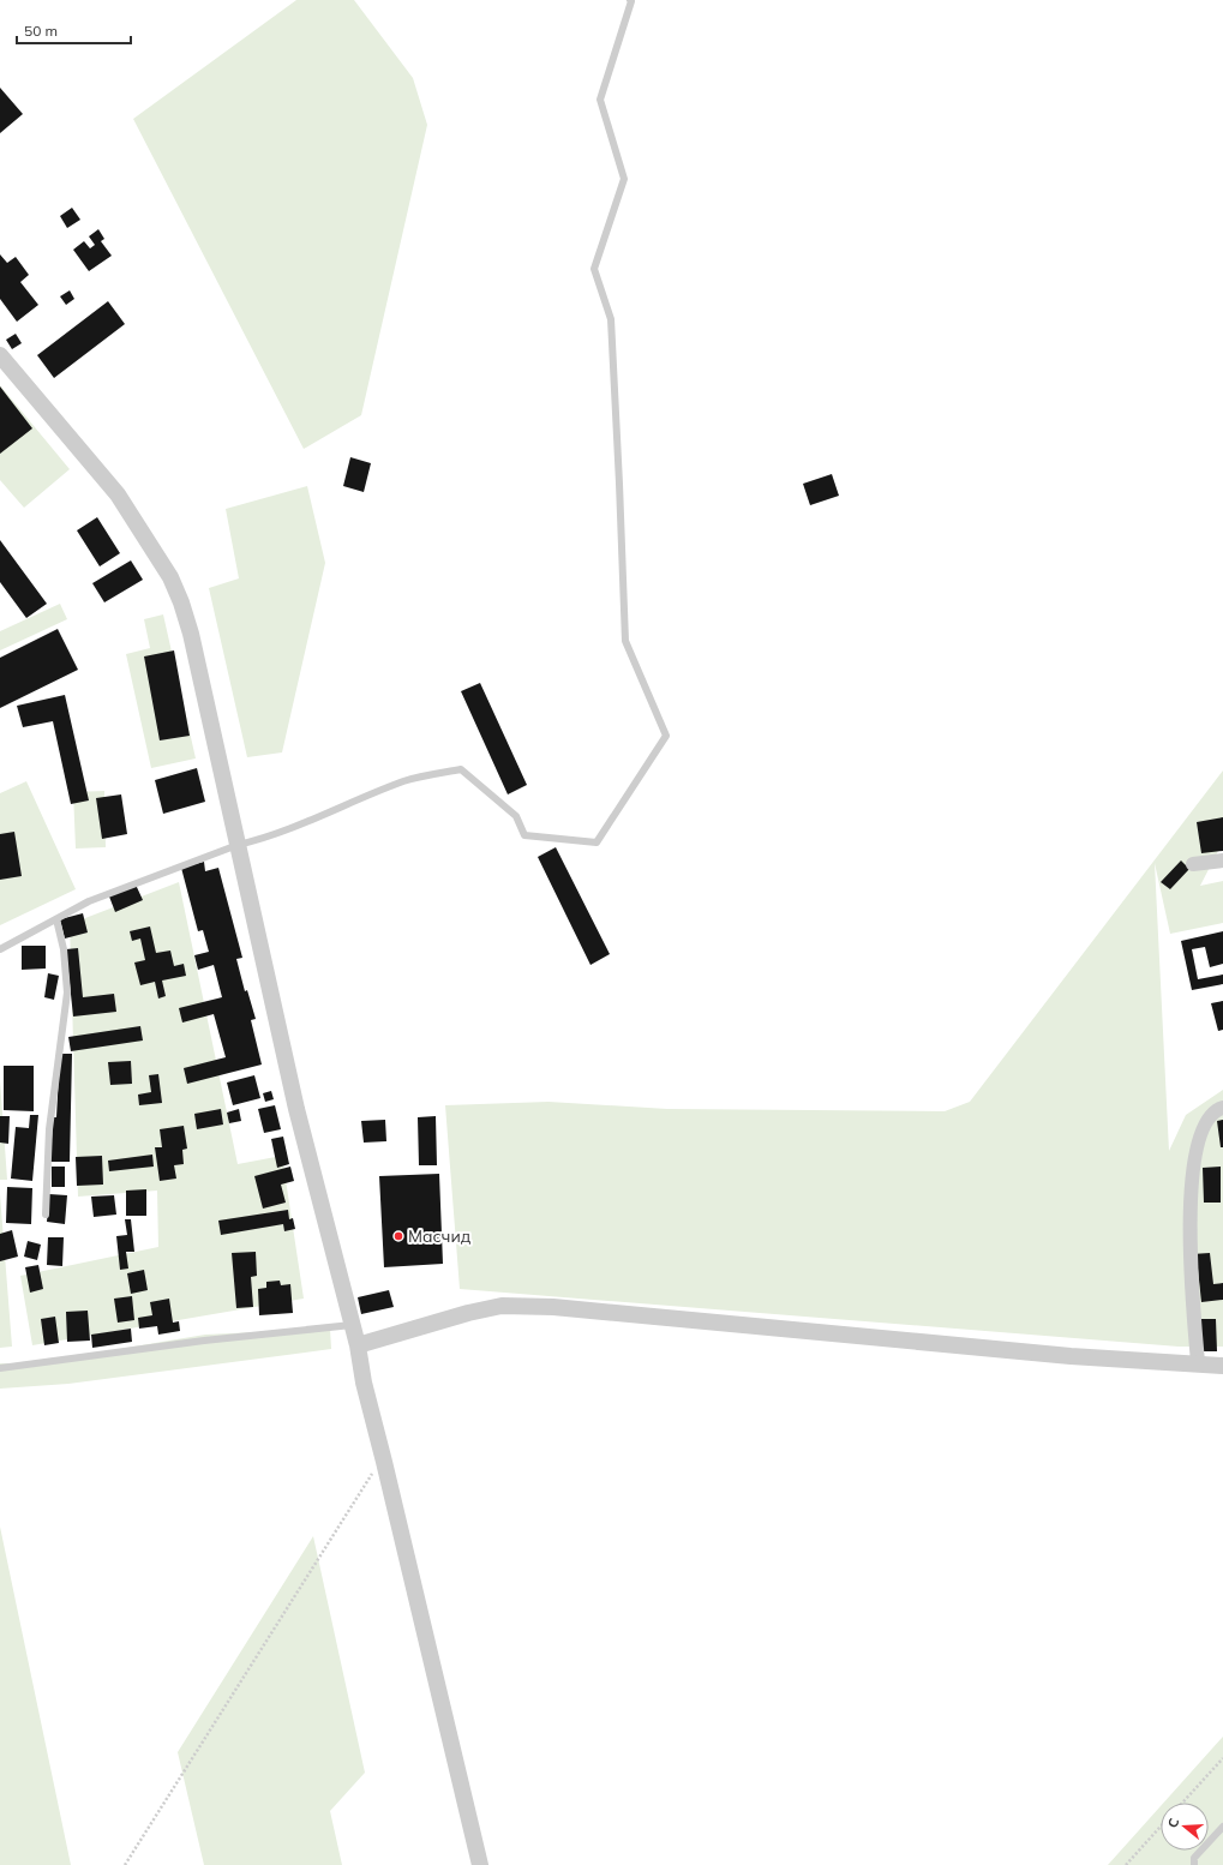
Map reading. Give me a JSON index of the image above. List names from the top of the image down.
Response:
{
  "places": ["Масчид"],
  "scale_bar": "50 m",
  "north": "left"
}
